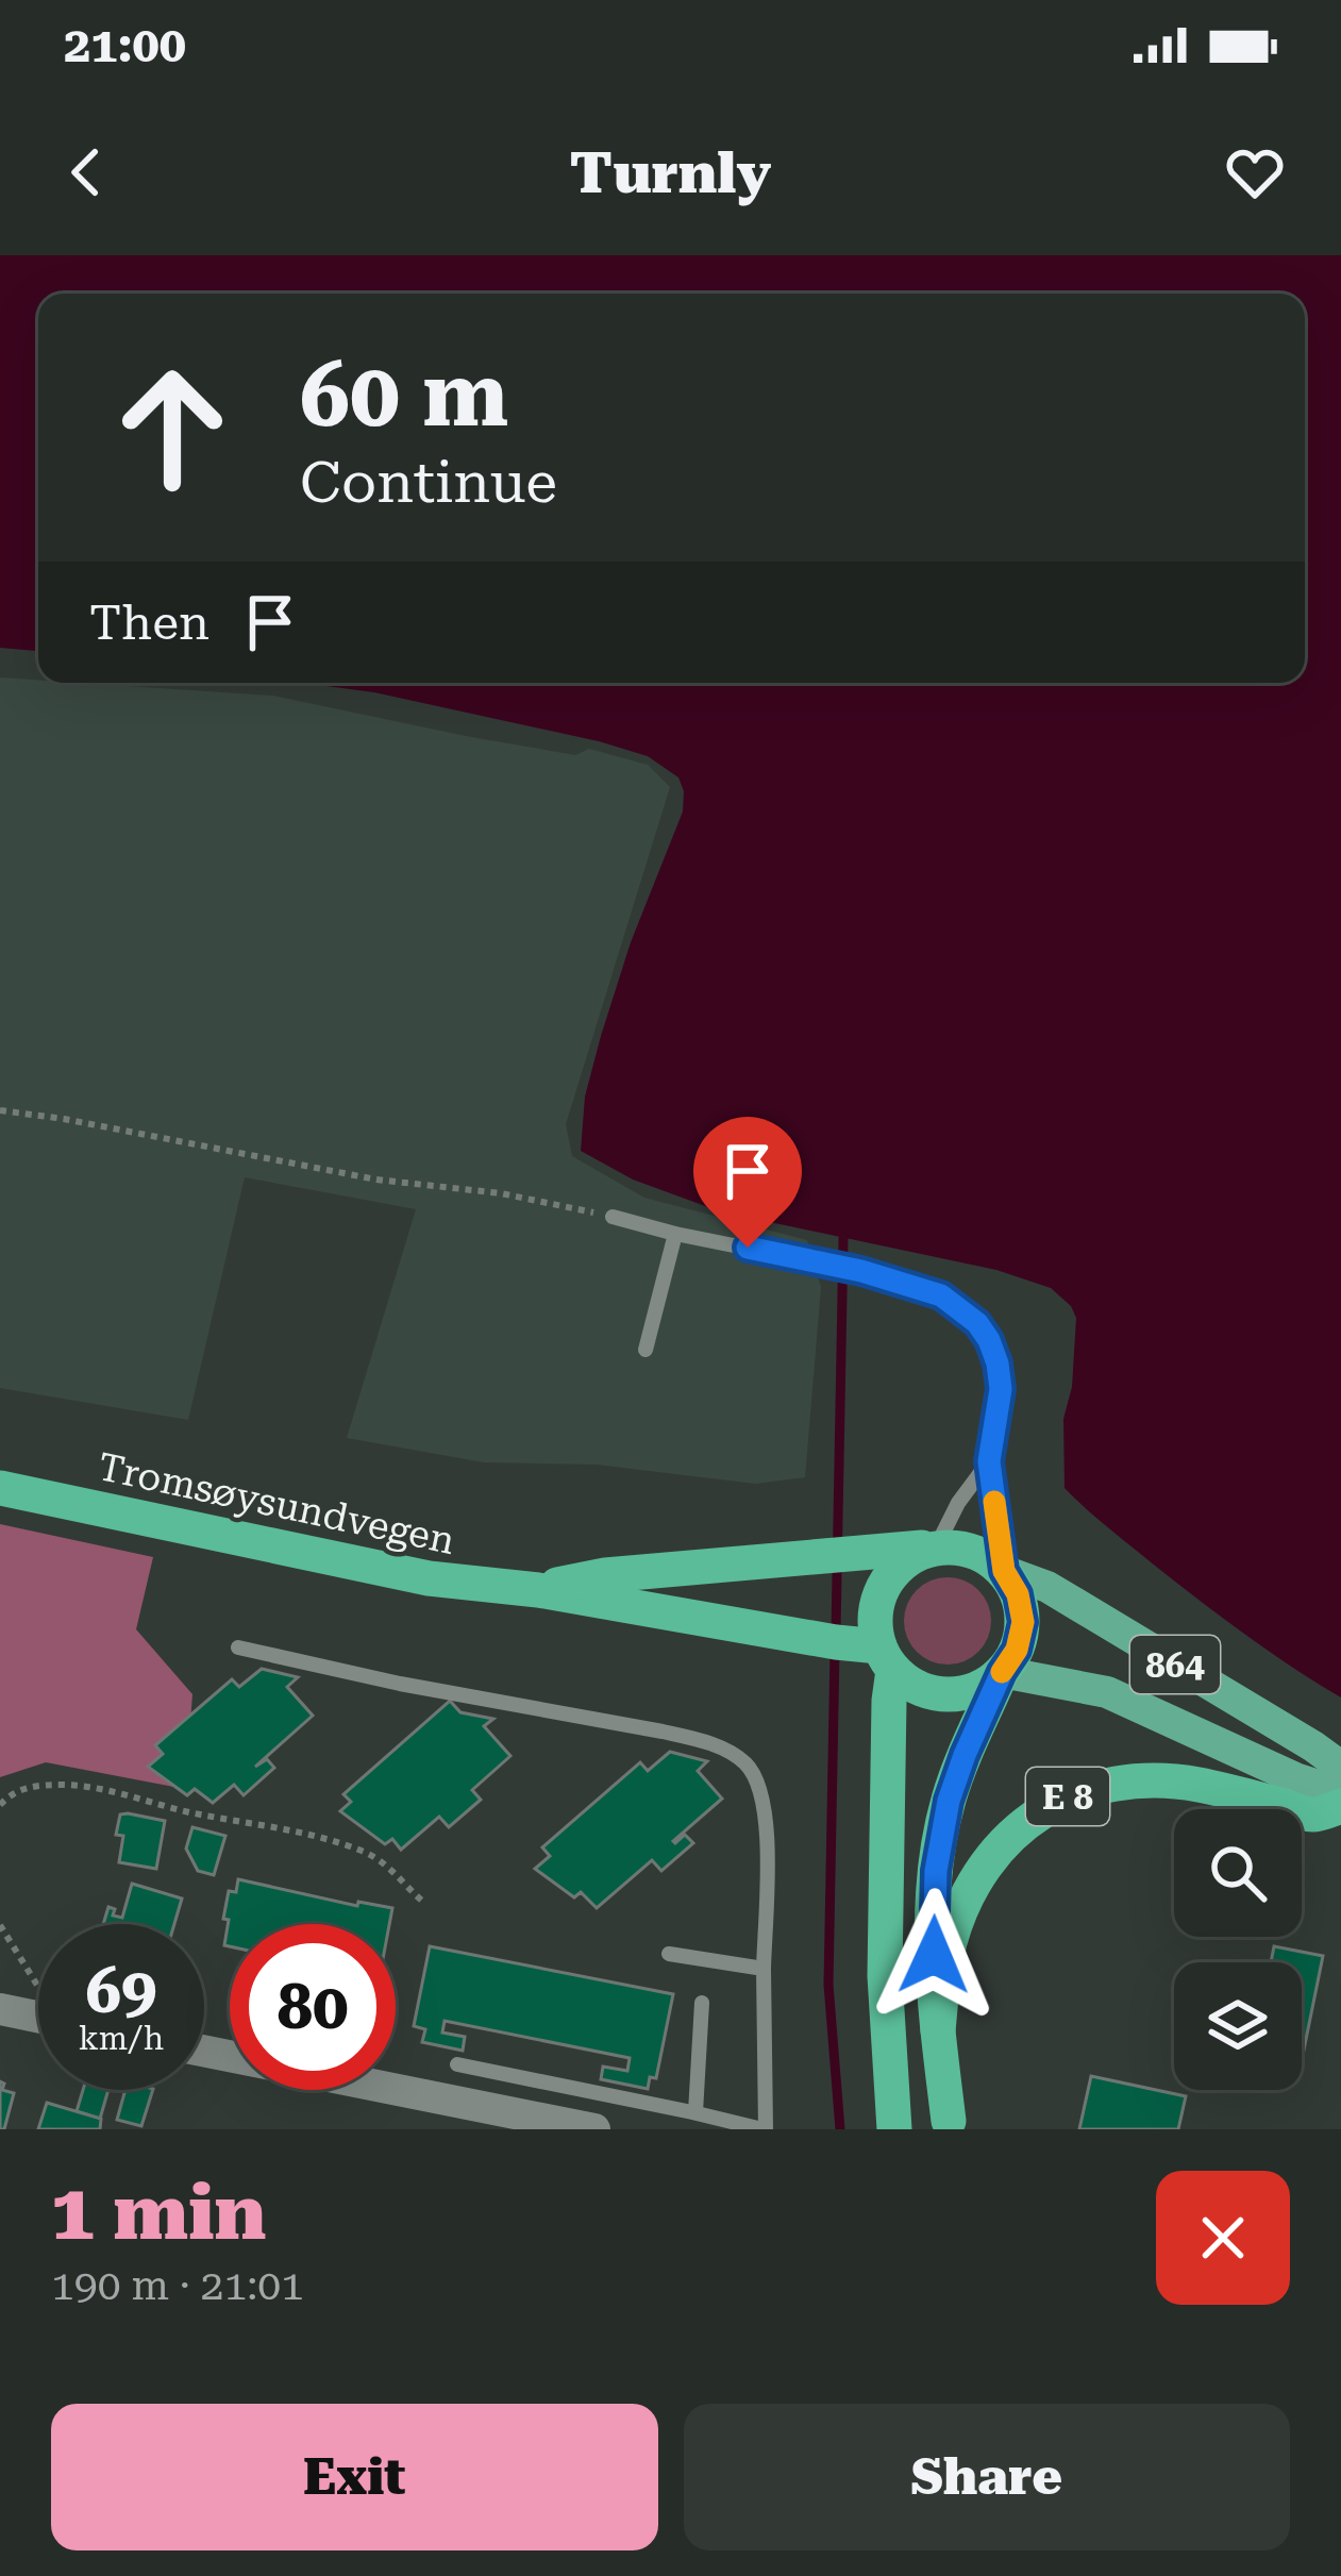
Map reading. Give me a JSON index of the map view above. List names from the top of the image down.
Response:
{
  "streets": {
    "highway": ["Tromsøysundvegen", "E 8"],
    "main road": ["864"]
  },
  "crossings": [
    ["Tromsøysundvegen", "864"],
    ["Tromsøysundvegen", "E 8"],
    ["864", "E 8"]
  ],
  "page": {
    "status": "21:00",
    "header": "Turnly",
    "turn": ["60 m", "Continue"],
    "then": "Then",
    "speed": "69 km/h",
    "limit": "80",
    "heading": ["1 min", "190 m · 21:01"],
    "buttons": ["Exit", "Share"]
  }
}
